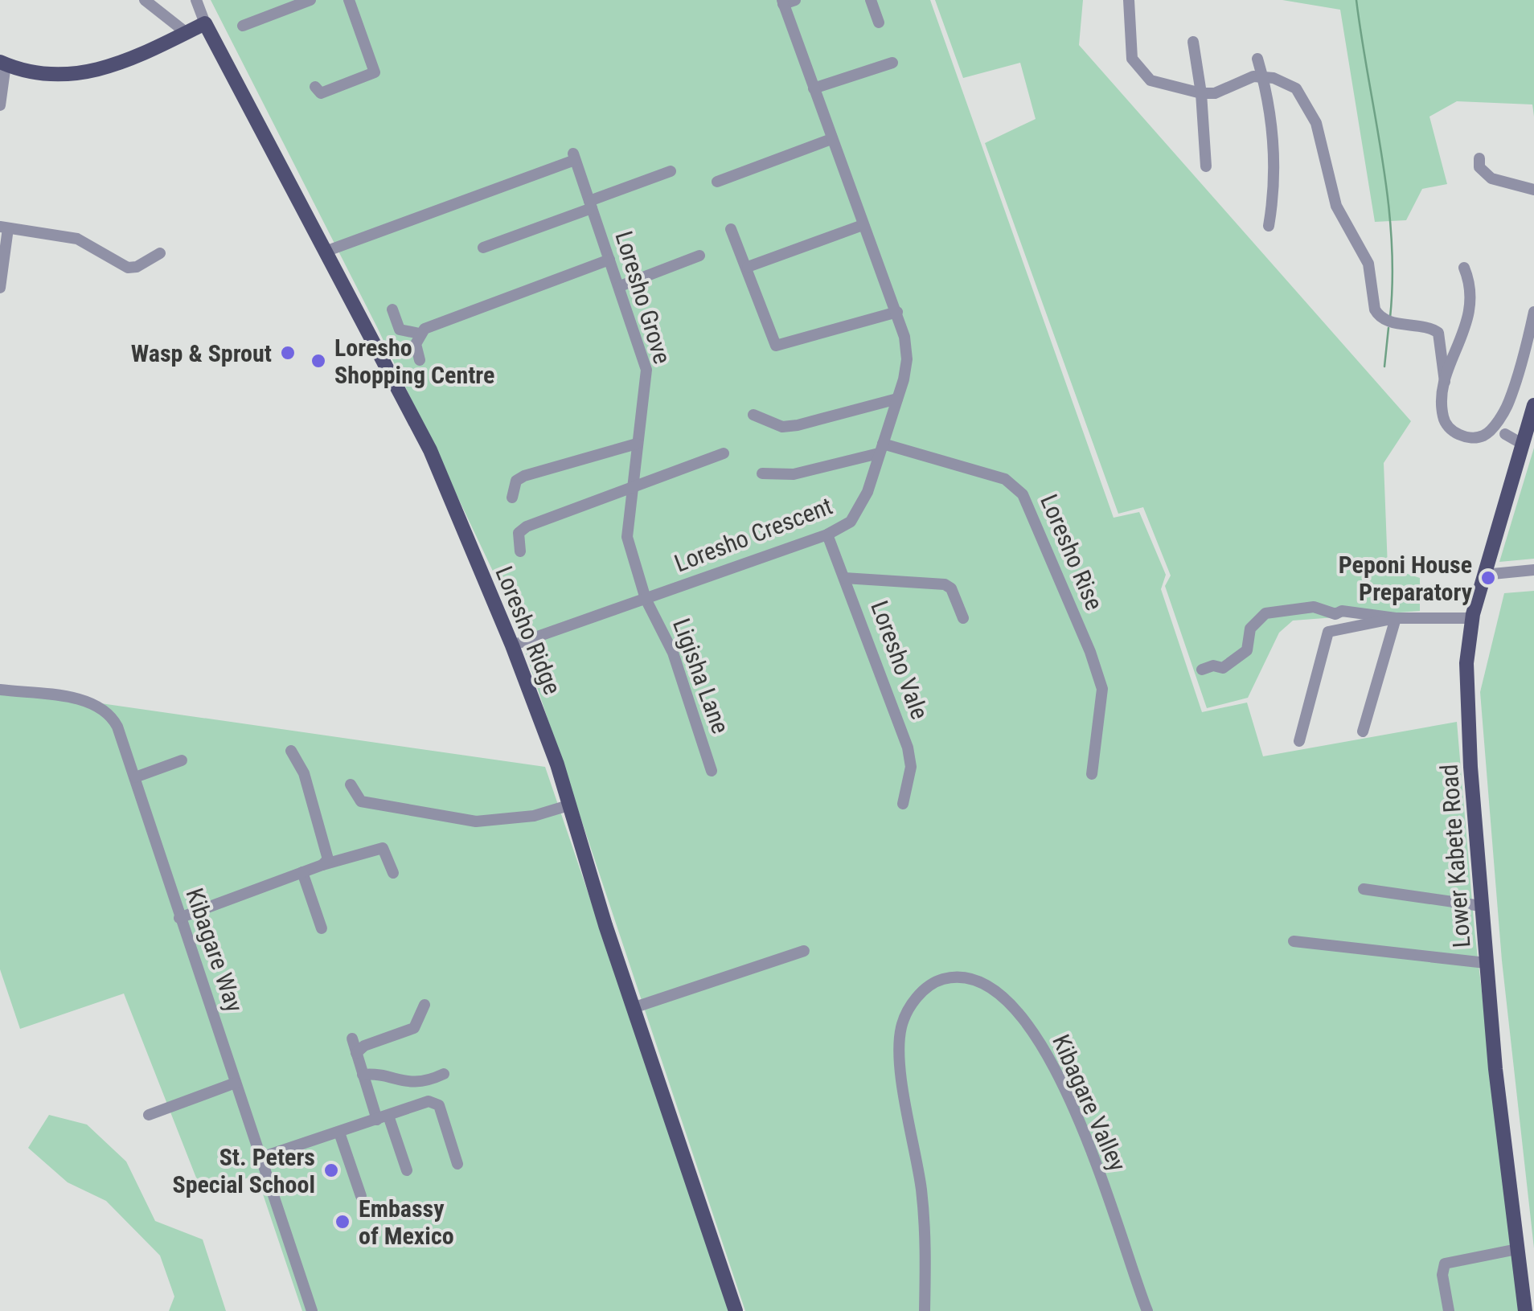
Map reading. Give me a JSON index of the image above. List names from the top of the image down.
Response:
{
  "streets": {
    "main road": ["Loresho Ridge", "Lower Kabete Road"],
    "street": [
      "Loresho Grove",
      "Loresho Crescent",
      "Loresho Rise",
      "Loresho Vale",
      "Ligisha Lane",
      "Kibagare Way",
      "Kibagare Valley"
    ]
  },
  "crossings": [
    ["Loresho Grove", "Loresho Crescent"],
    ["Loresho Grove", "Loresho Ridge"],
    ["Loresho Grove", "Ligisha Lane"],
    ["Loresho Crescent", "Loresho Rise"],
    ["Loresho Crescent", "Loresho Ridge"],
    ["Loresho Crescent", "Loresho Vale"],
    ["Loresho Crescent", "Ligisha Lane"]
  ],
  "places": [
    "Wasp & Sprout",
    "Loresho Shopping Centre",
    "Peponi House Preparatory",
    "St. Peters Special School",
    "Embassy of Mexico"
  ]
}
